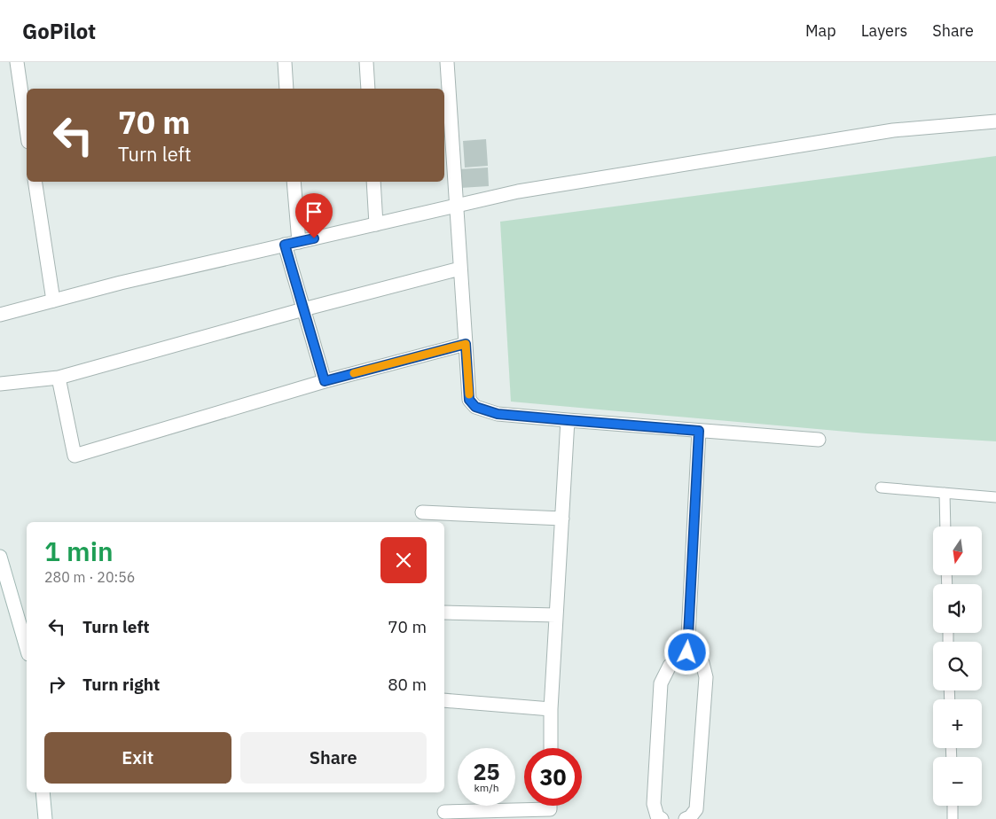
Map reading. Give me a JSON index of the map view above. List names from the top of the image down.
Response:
{
  "north": "bottom",
  "page": {
    "header": "GoPilot",
    "nav": ["Map", "Layers", "Share"],
    "turn": ["70 m", "Turn left"],
    "heading": ["1 min", "280 m · 20:56"],
    "map_buttons": ["+", "−"],
    "list": [
      {
        "name": "Turn left",
        "value": "70 m"
      },
      {
        "name": "Turn right",
        "value": "80 m"
      }
    ],
    "buttons": ["Exit", "Share"],
    "speed": "25 km/h",
    "limit": "30"
  }
}
